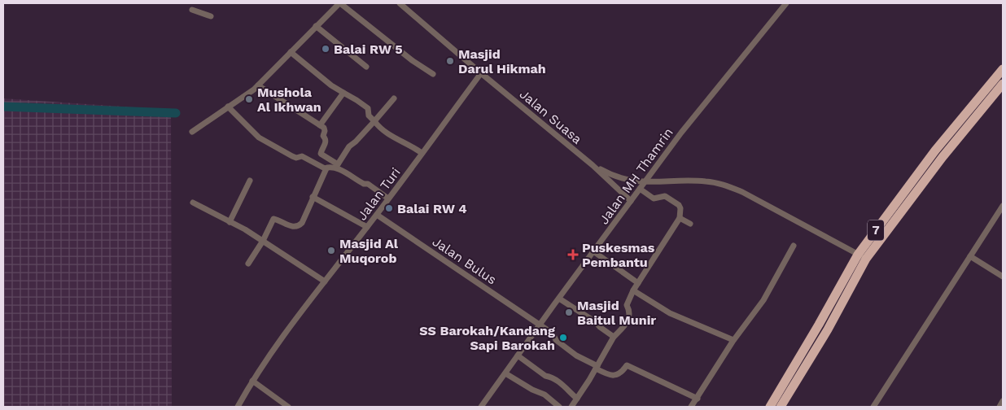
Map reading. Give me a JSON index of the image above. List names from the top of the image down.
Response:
{
  "streets": {
    "highway": ["7"],
    "street": [
      "Jalan Suasa",
      "Jalan MH Thamrin",
      "Jalan Turi",
      "Jalan Bulus"
    ]
  },
  "crossings": [
    ["Jalan Suasa", "Jalan MH Thamrin"],
    ["Jalan Suasa", "Jalan Turi"],
    ["Jalan MH Thamrin", "Jalan Bulus"],
    ["Jalan Turi", "Jalan Bulus"]
  ],
  "places": {
    "other": [
      "Balai RW 5",
      "Masjid Darul Hikmah",
      "Mushola Al Ikhwan",
      "Balai RW 4",
      "Masjid Al Muqorob",
      "Masjid Baitul Munir",
      "SS Barokah/Kandang Sapi Barokah"
    ],
    "health": ["Puskesmas Pembantu"]
  }
}
